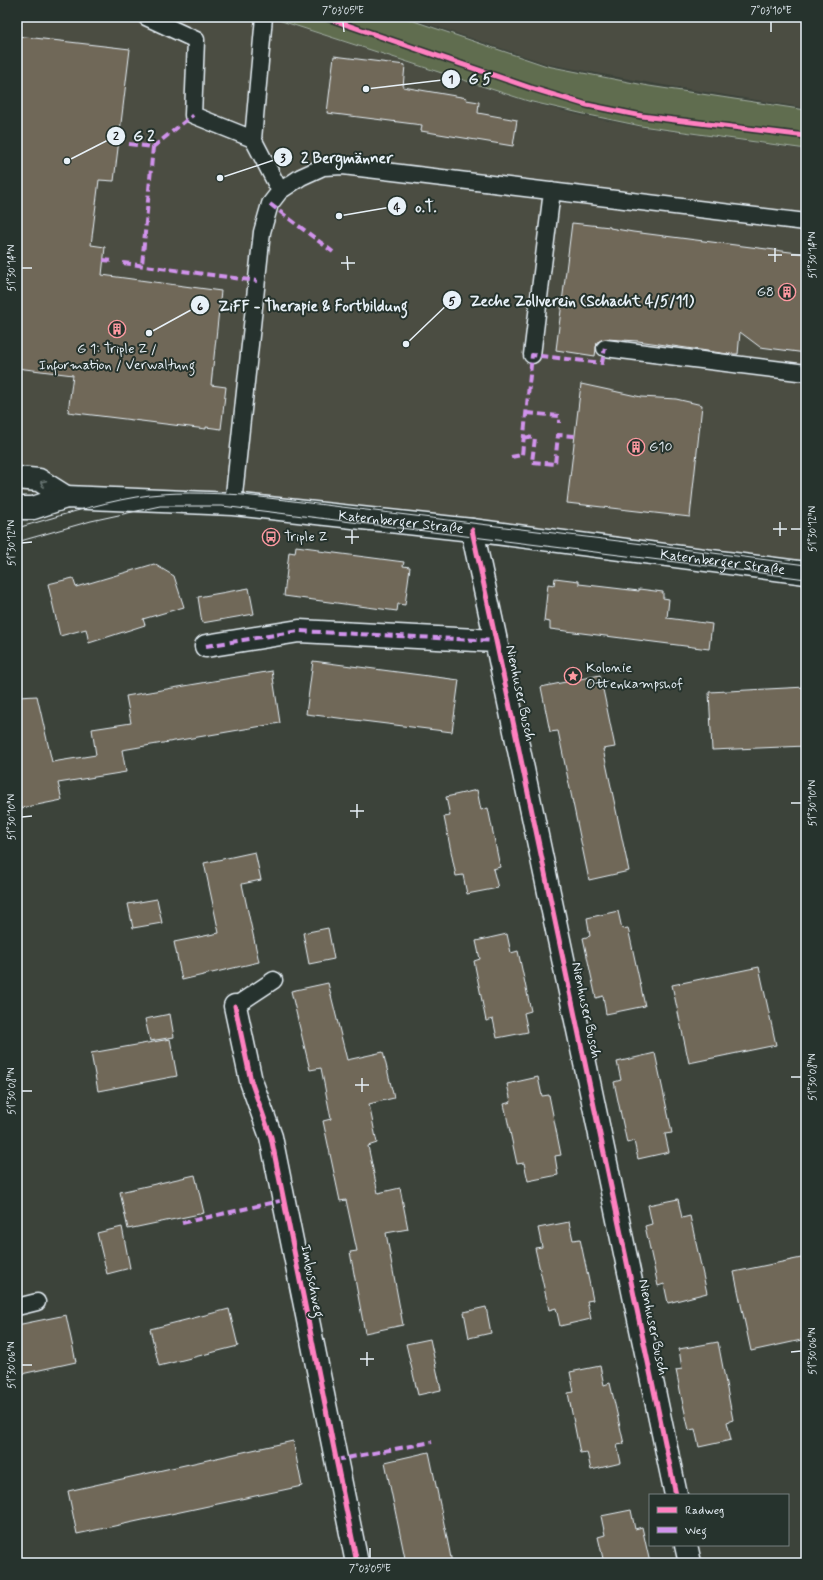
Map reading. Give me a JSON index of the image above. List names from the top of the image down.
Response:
{
  "streets": {
    "street": ["Katernberger Straße", "Nienhuser Busch", "Imbuschweg"]
  },
  "crossings": [
    ["Katernberger Straße", "Nienhuser Busch"]
  ],
  "places": {
    "other": [
      "G 5",
      "G 2",
      "2 Bergmänner",
      "o.T.",
      "ZiFF - Therapie & Fortbildung",
      "Zeche Zollverein (Schacht 4/5/11)"
    ],
    "building": ["G8", "G 1: Triple Z / Information / Verwaltung", "G10"],
    "bus stop": ["Triple Z"],
    "place": ["Kolonie Ottenkampshof"]
  },
  "legend": ["Radweg", "Weg"],
  "coordinates": [
    "7°03'05\"E",
    "7°03'10\"E",
    "51°30'14\"N",
    "51°30'12\"N",
    "51°30'10\"N",
    "51°30'08\"N",
    "51°30'06\"N"
  ]
}
